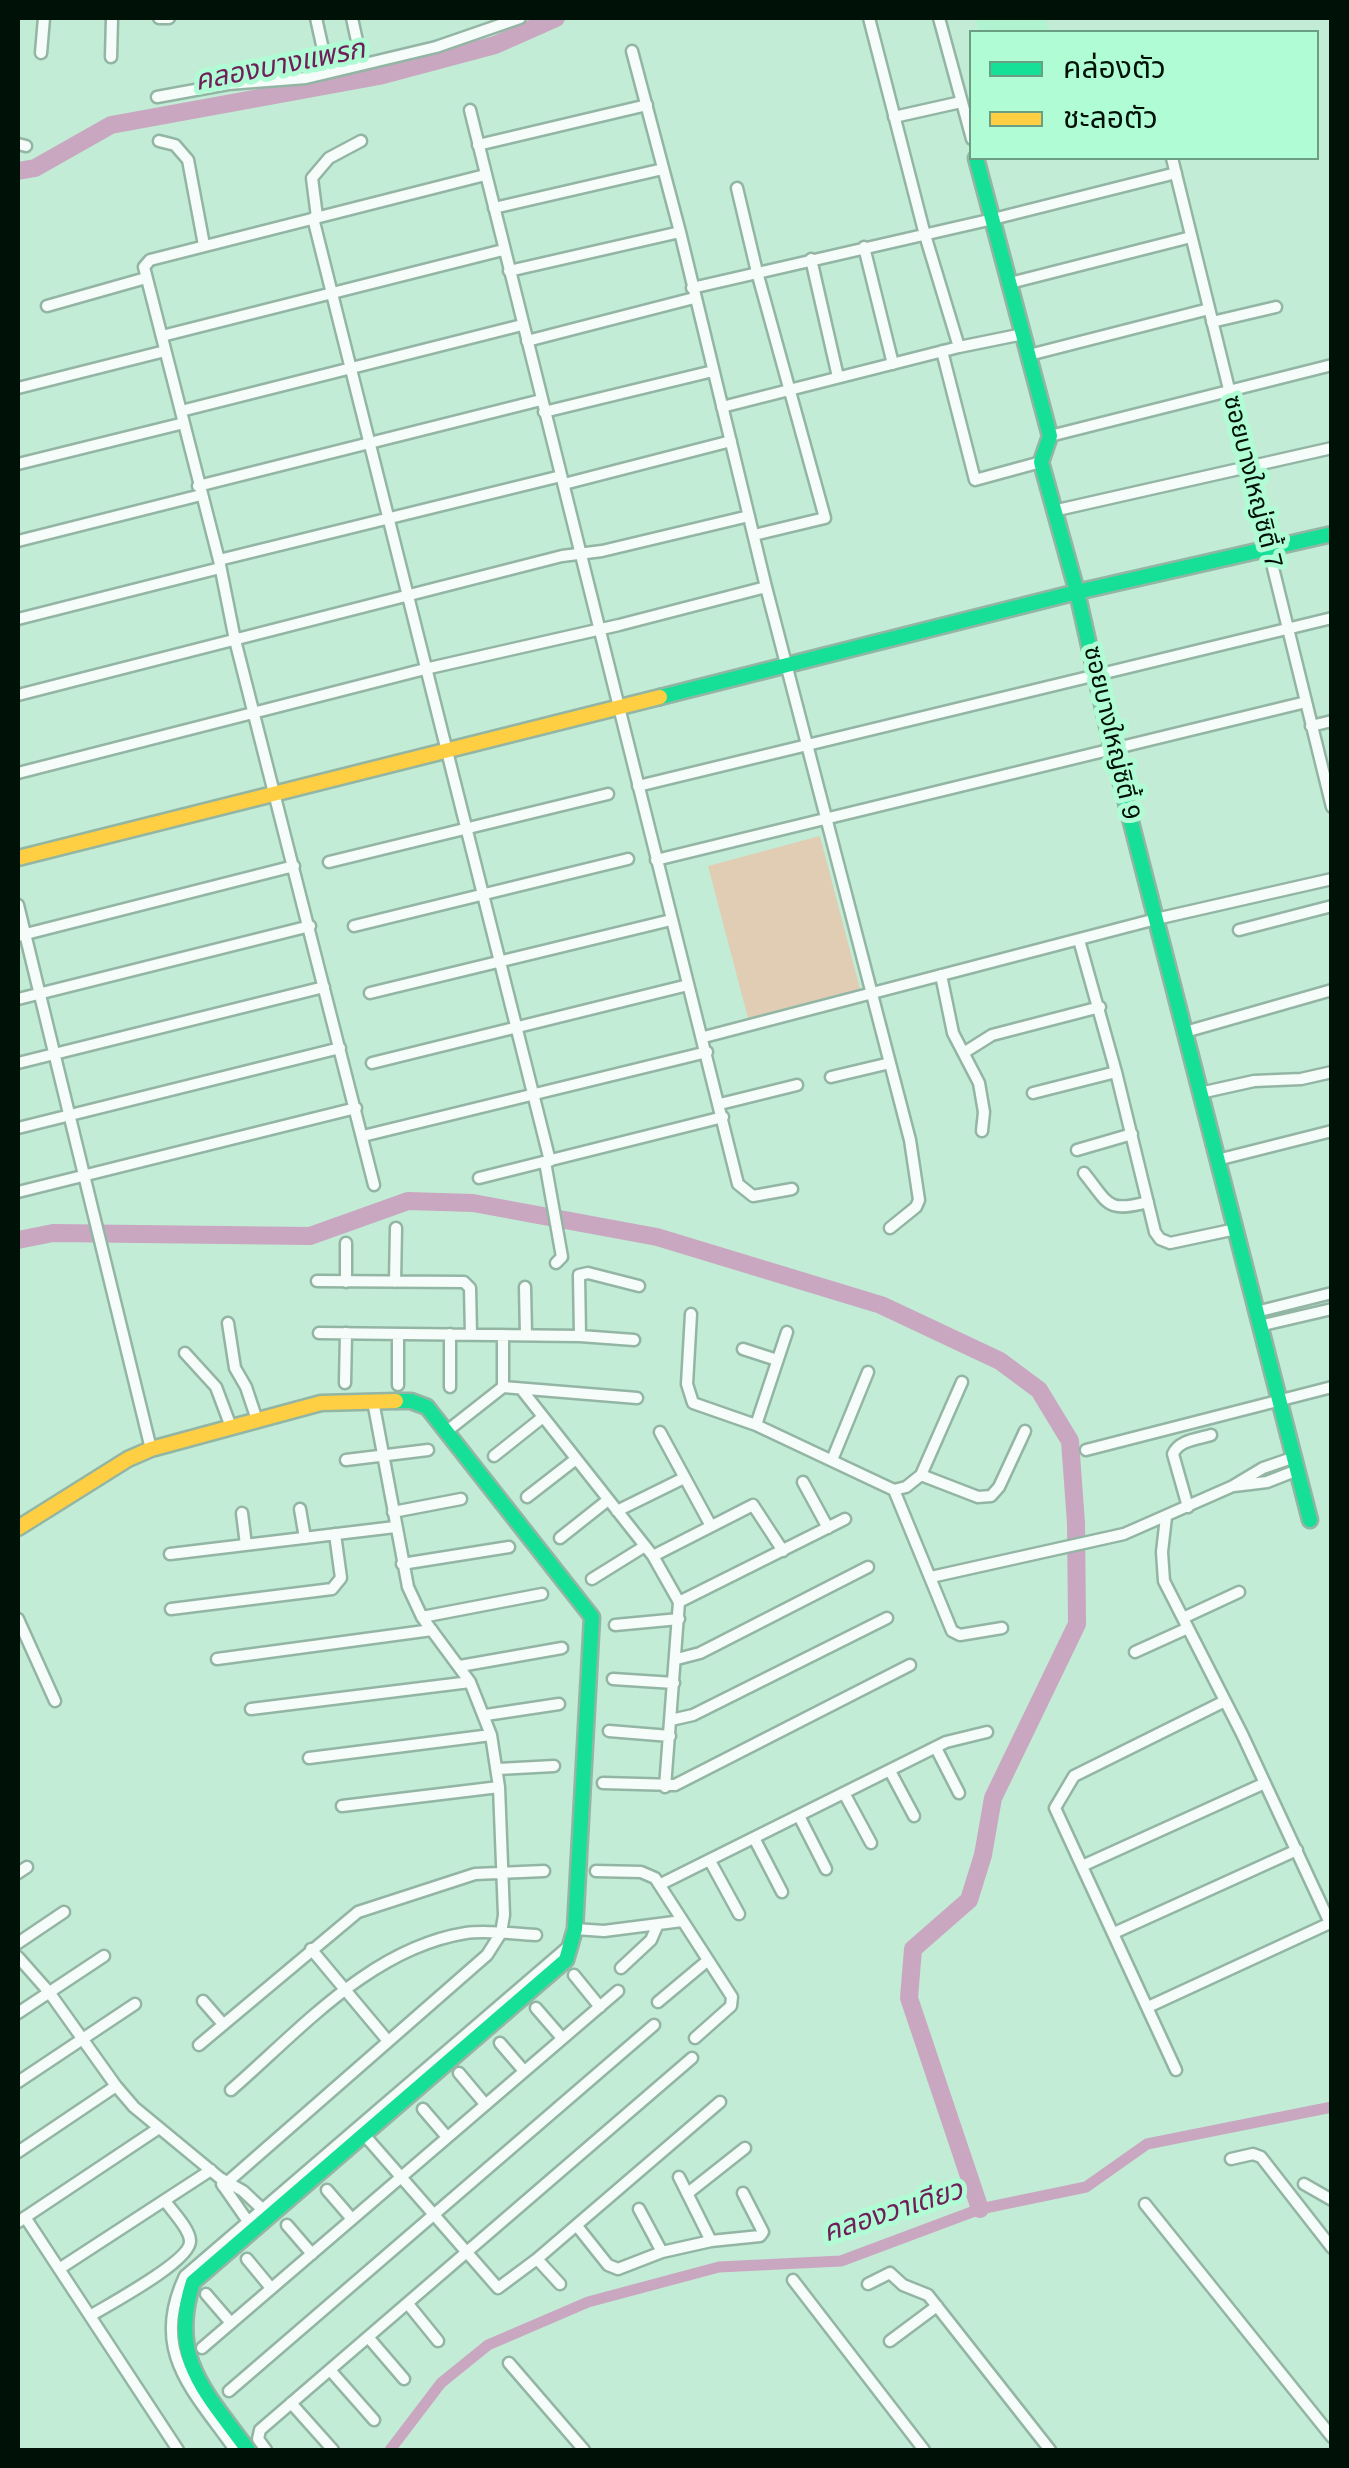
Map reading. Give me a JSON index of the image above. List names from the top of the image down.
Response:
{
  "streets": {
    "street": ["ซอยบางใหญ่ซิตี้ 7", "ซอยบางใหญ่ซิตี้ 9"]
  },
  "water": ["คลองบางแพรก", "คลองวาเดียว"],
  "legend": ["คล่องตัว", "ชะลอตัว"]
}
